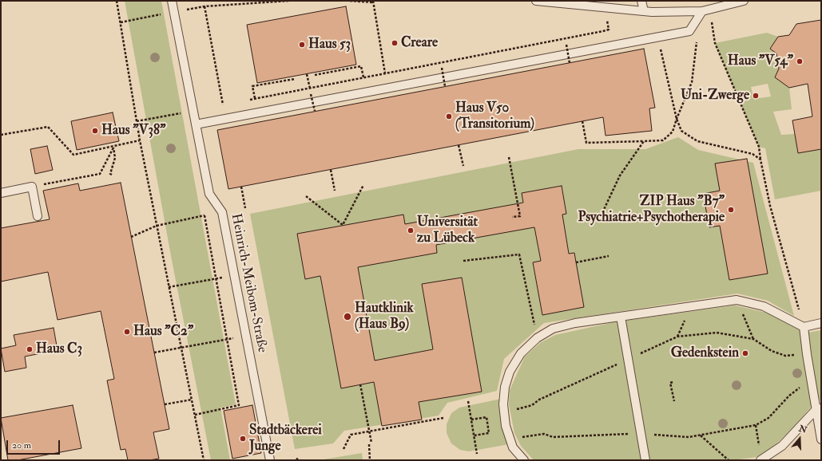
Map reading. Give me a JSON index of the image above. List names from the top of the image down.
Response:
{
  "streets": {
    "lane": ["Heinrich-Meibom-Straße"]
  },
  "places": [
    "Creare",
    "Haus 53",
    "Haus \"V54\"",
    "Uni-Zwerge",
    "Haus V50 (Transitorium)",
    "Haus \"V38\"",
    "ZIP Haus \"B7\" Psychiatrie+Psychotherapie",
    "Universität zu Lübeck",
    "Hautklinik (Haus B9)",
    "Haus \"C2\"",
    "Haus C3",
    "Gedenkstein",
    "Stadtbäckerei Junge"
  ],
  "scale_bar": "20 m",
  "north": "top"
}
